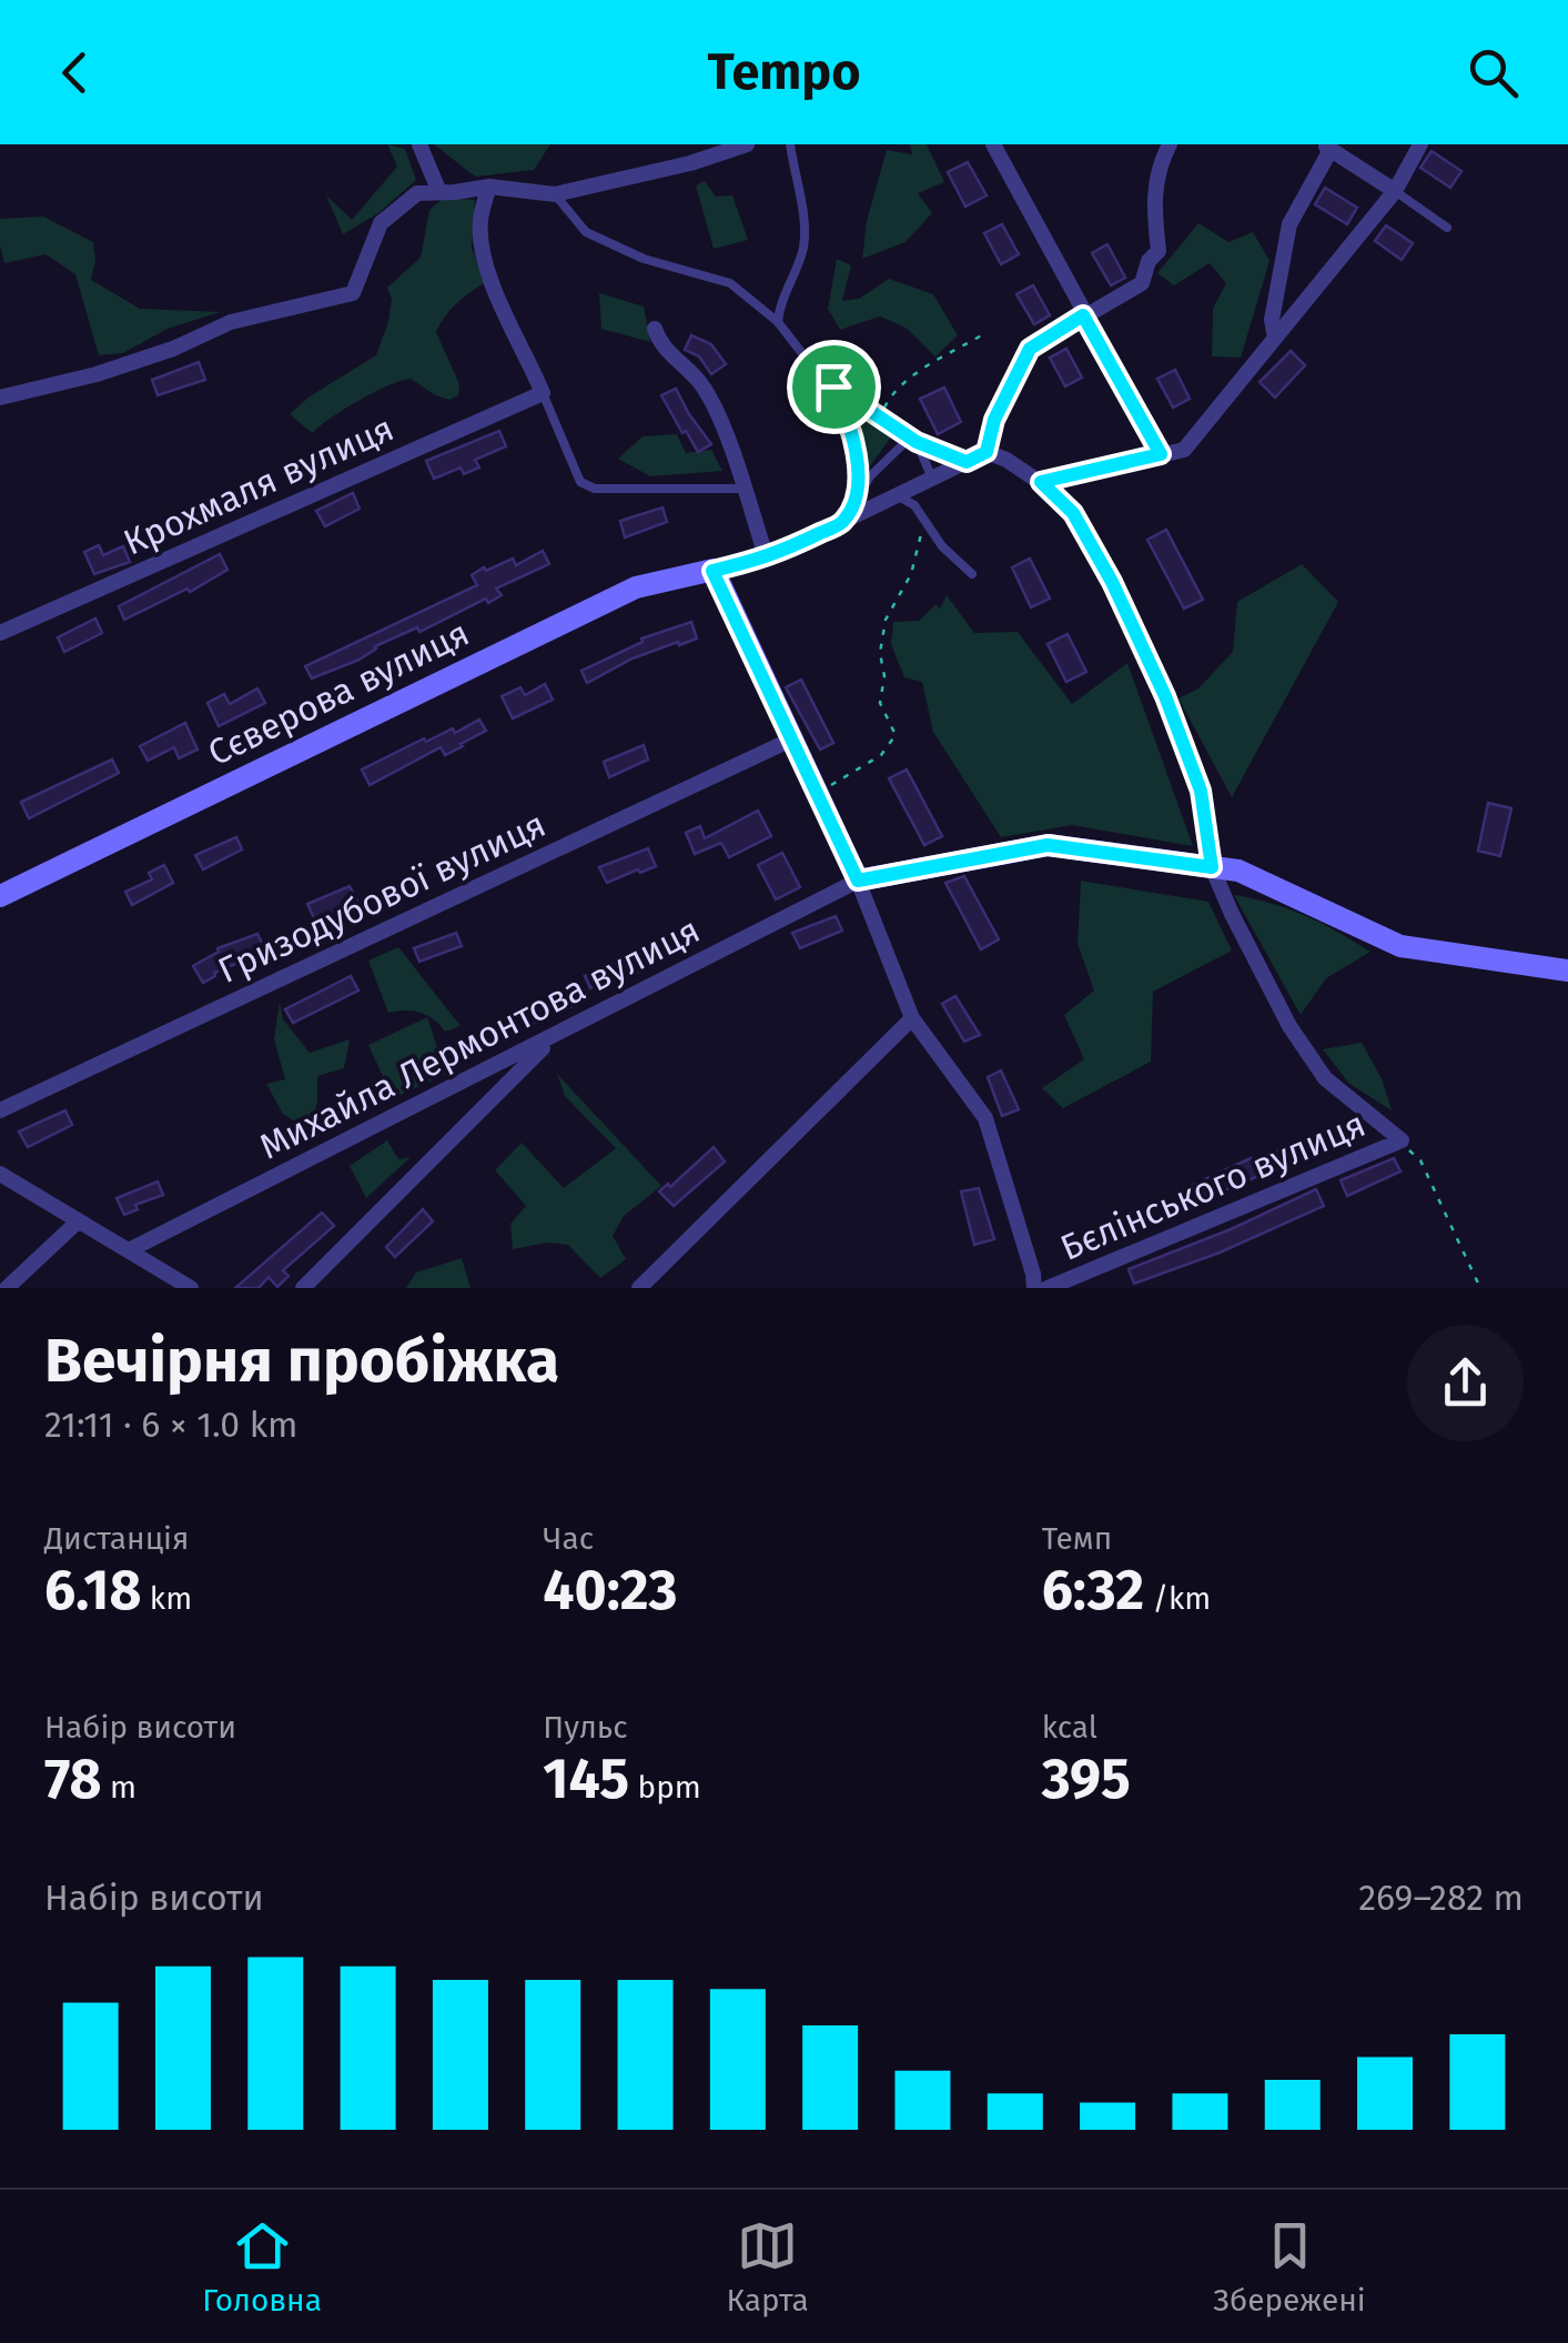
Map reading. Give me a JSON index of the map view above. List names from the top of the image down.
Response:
{
  "streets": {
    "main road": ["Сєверова вулиця"],
    "street": [
      "Крохмаля вулиця",
      "Гризодубової вулиця",
      "Михайла Лермонтова вулиця",
      "Бєлінського вулиця"
    ]
  },
  "page": {
    "header": "Tempo",
    "heading": ["Вечірня пробіжка", "21:11 · 6 × 1.0 km"],
    "stats": [
      ["Дистанція", "6.18 km"],
      ["Час", "40:23"],
      ["Темп", "6:32 /km"],
      ["Набір висоти", "78 m"],
      ["Пульс", "145 bpm"],
      ["kcal", "395"]
    ],
    "chart": ["Набір висоти", "269–282 m"],
    "tabs": ["Головна", "Карта", "Збережені"]
  }
}
